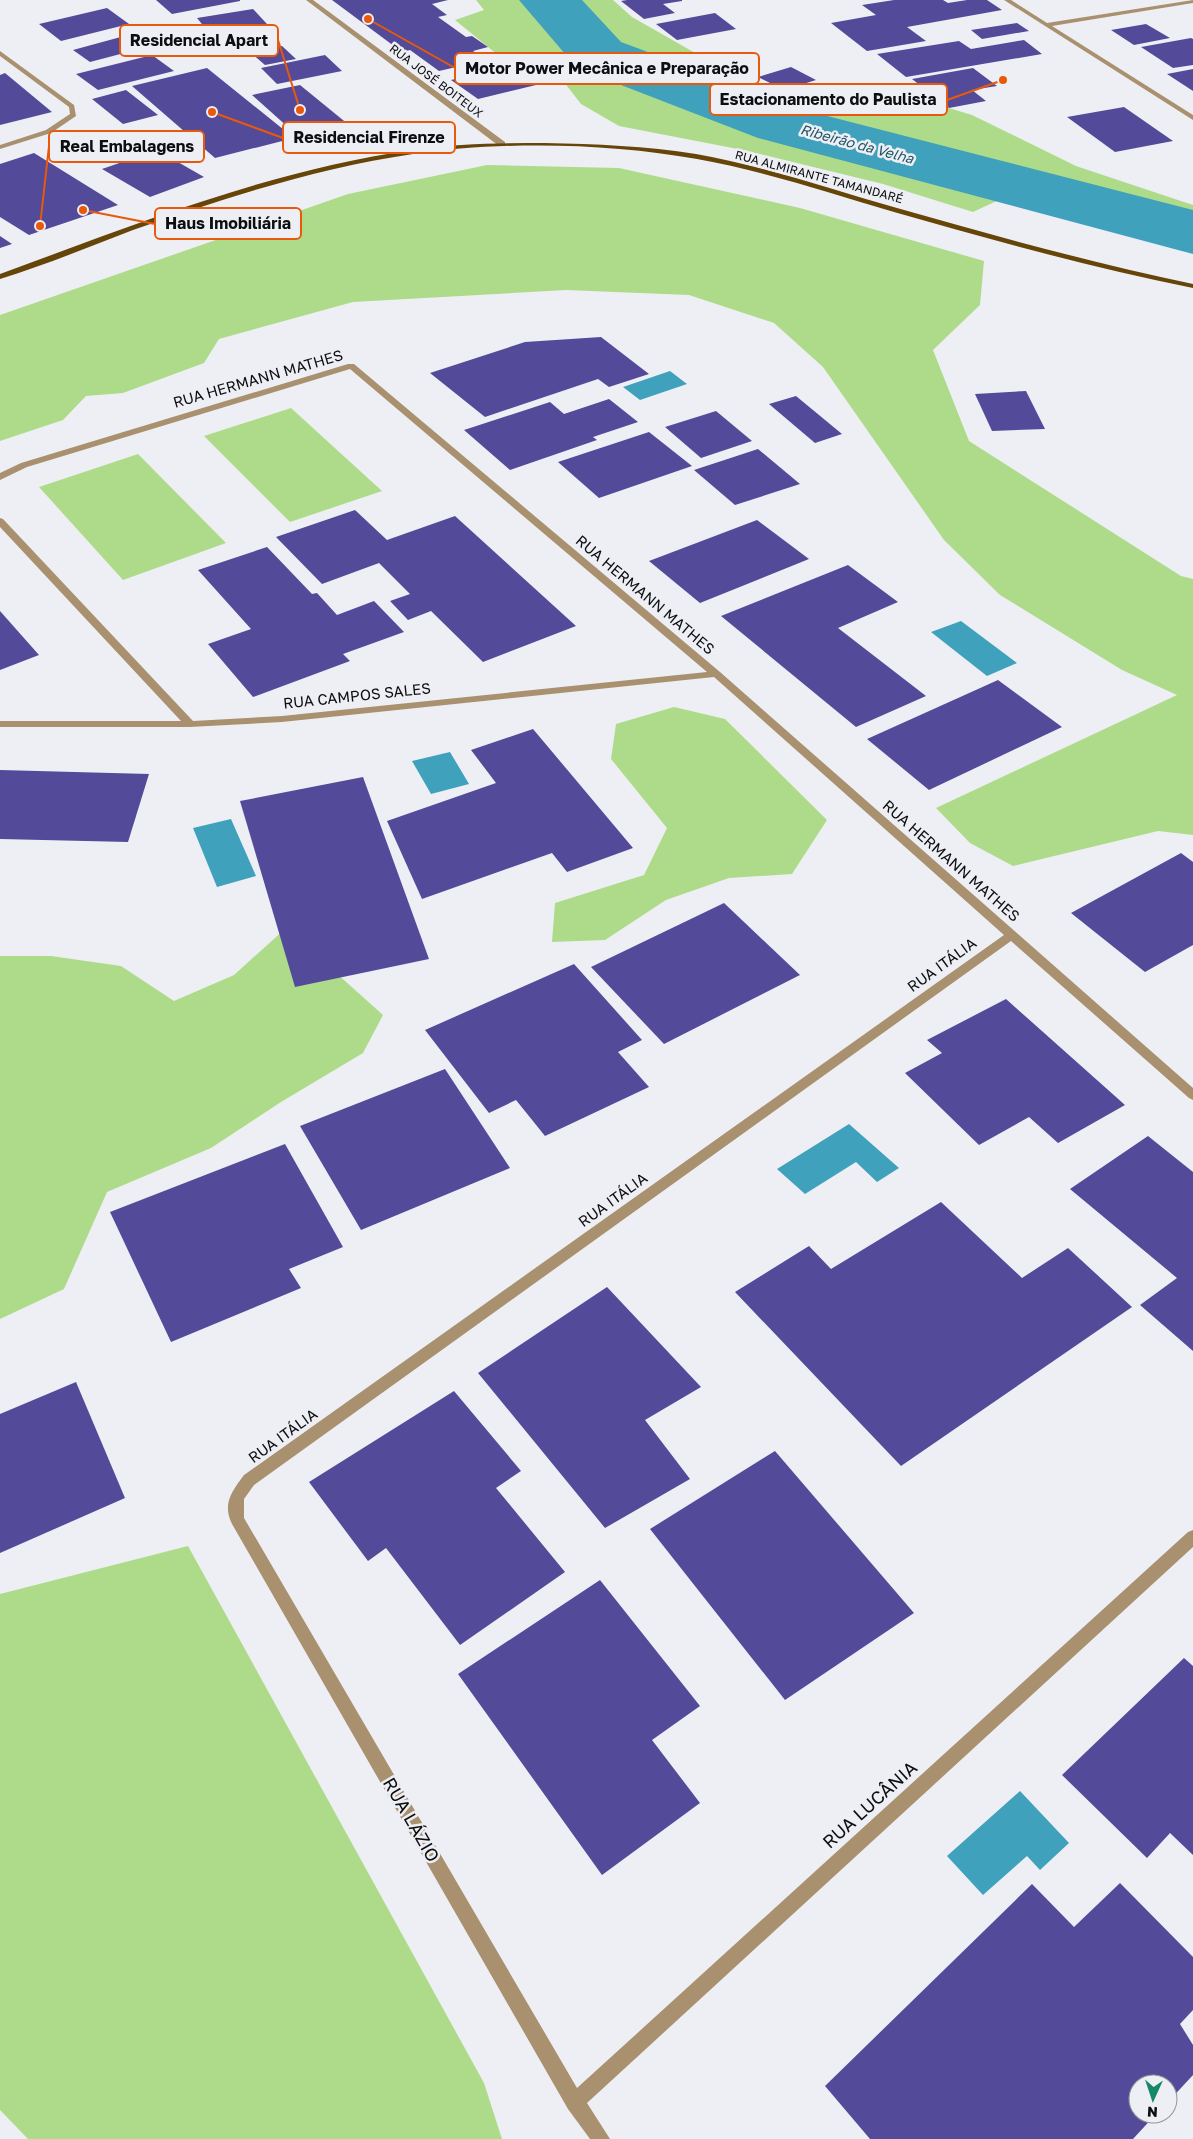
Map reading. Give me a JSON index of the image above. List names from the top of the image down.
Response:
{
  "streets": {
    "main road": ["RUA ALMIRANTE TAMANDARÉ"],
    "street": [
      "RUA JOSÉ BOITEUX",
      "RUA HERMANN MATHES",
      "RUA CAMPOS SALES",
      "RUA ITÁLIA",
      "RUA LUCÂNIA",
      "RUA LÁZIO"
    ]
  },
  "crossings": [
    ["RUA JOSÉ BOITEUX", "RUA ALMIRANTE TAMANDARÉ"],
    ["RUA HERMANN MATHES", "RUA CAMPOS SALES"],
    ["RUA HERMANN MATHES", "RUA ITÁLIA"],
    ["RUA ITÁLIA", "RUA LÁZIO"],
    ["RUA LUCÂNIA", "RUA LÁZIO"]
  ],
  "water": ["Ribeirão da Velha"],
  "places": [
    "Motor Power Mecânica e Preparação",
    "Estacionamento do Paulista",
    "Residencial Apart",
    "Residencial Firenze",
    "Haus Imobiliária",
    "Real Embalagens"
  ],
  "north": "bottom"
}
